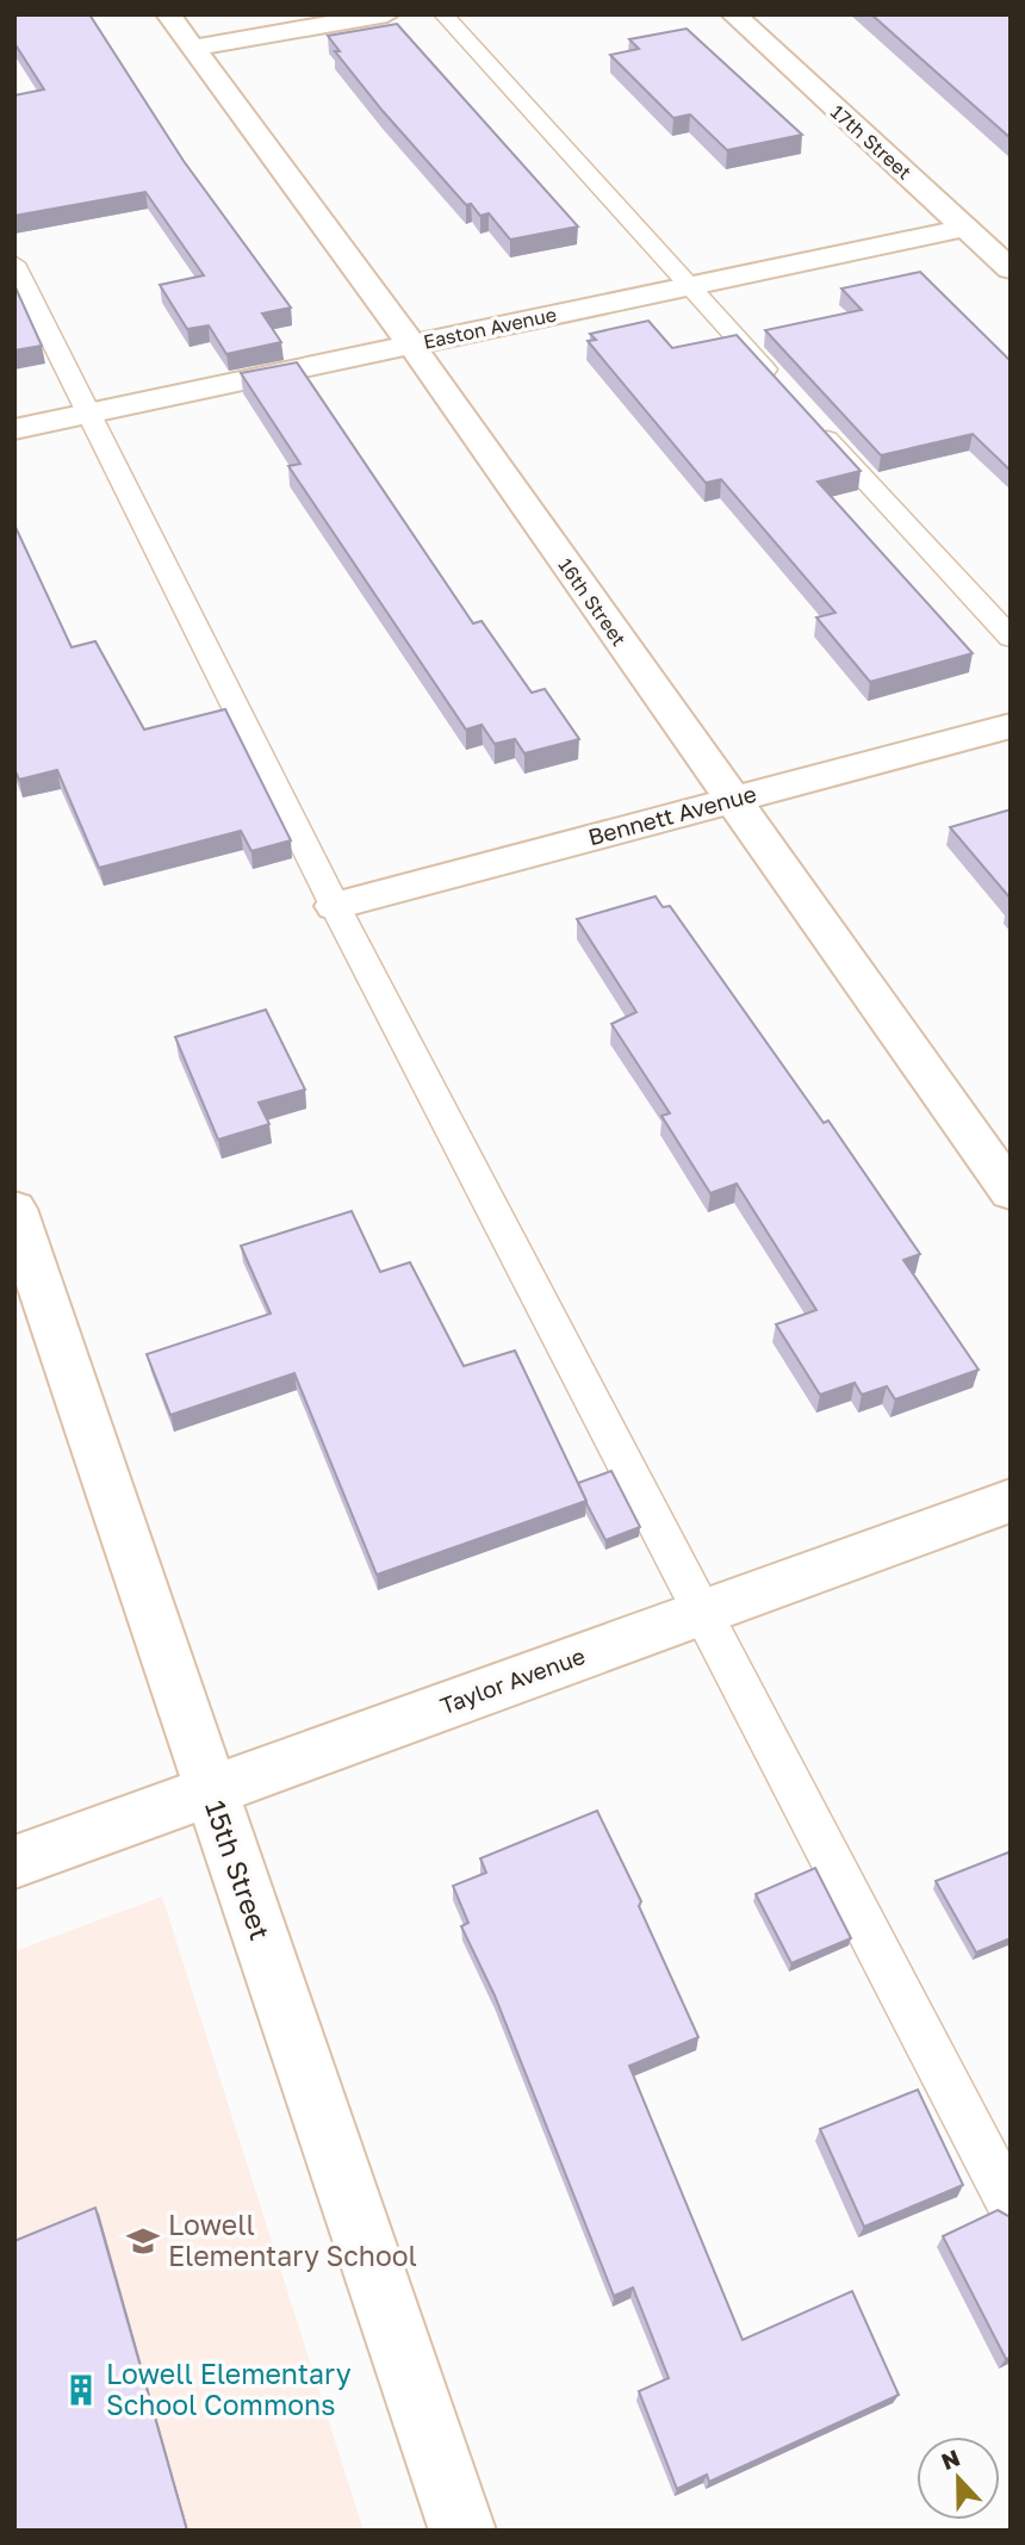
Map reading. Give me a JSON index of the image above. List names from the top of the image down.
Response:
{
  "streets": {
    "street": [
      "17th Street",
      "Easton Avenue",
      "16th Street",
      "Bennett Avenue",
      "Taylor Avenue",
      "15th Street"
    ]
  },
  "crossings": [
    ["17th Street", "Easton Avenue"],
    ["Easton Avenue", "16th Street"],
    ["16th Street", "Bennett Avenue"],
    ["Taylor Avenue", "15th Street"]
  ],
  "places": {
    "school or university": ["Lowell Elementary School"],
    "building": ["Lowell Elementary School Commons"]
  },
  "north": "top"
}
